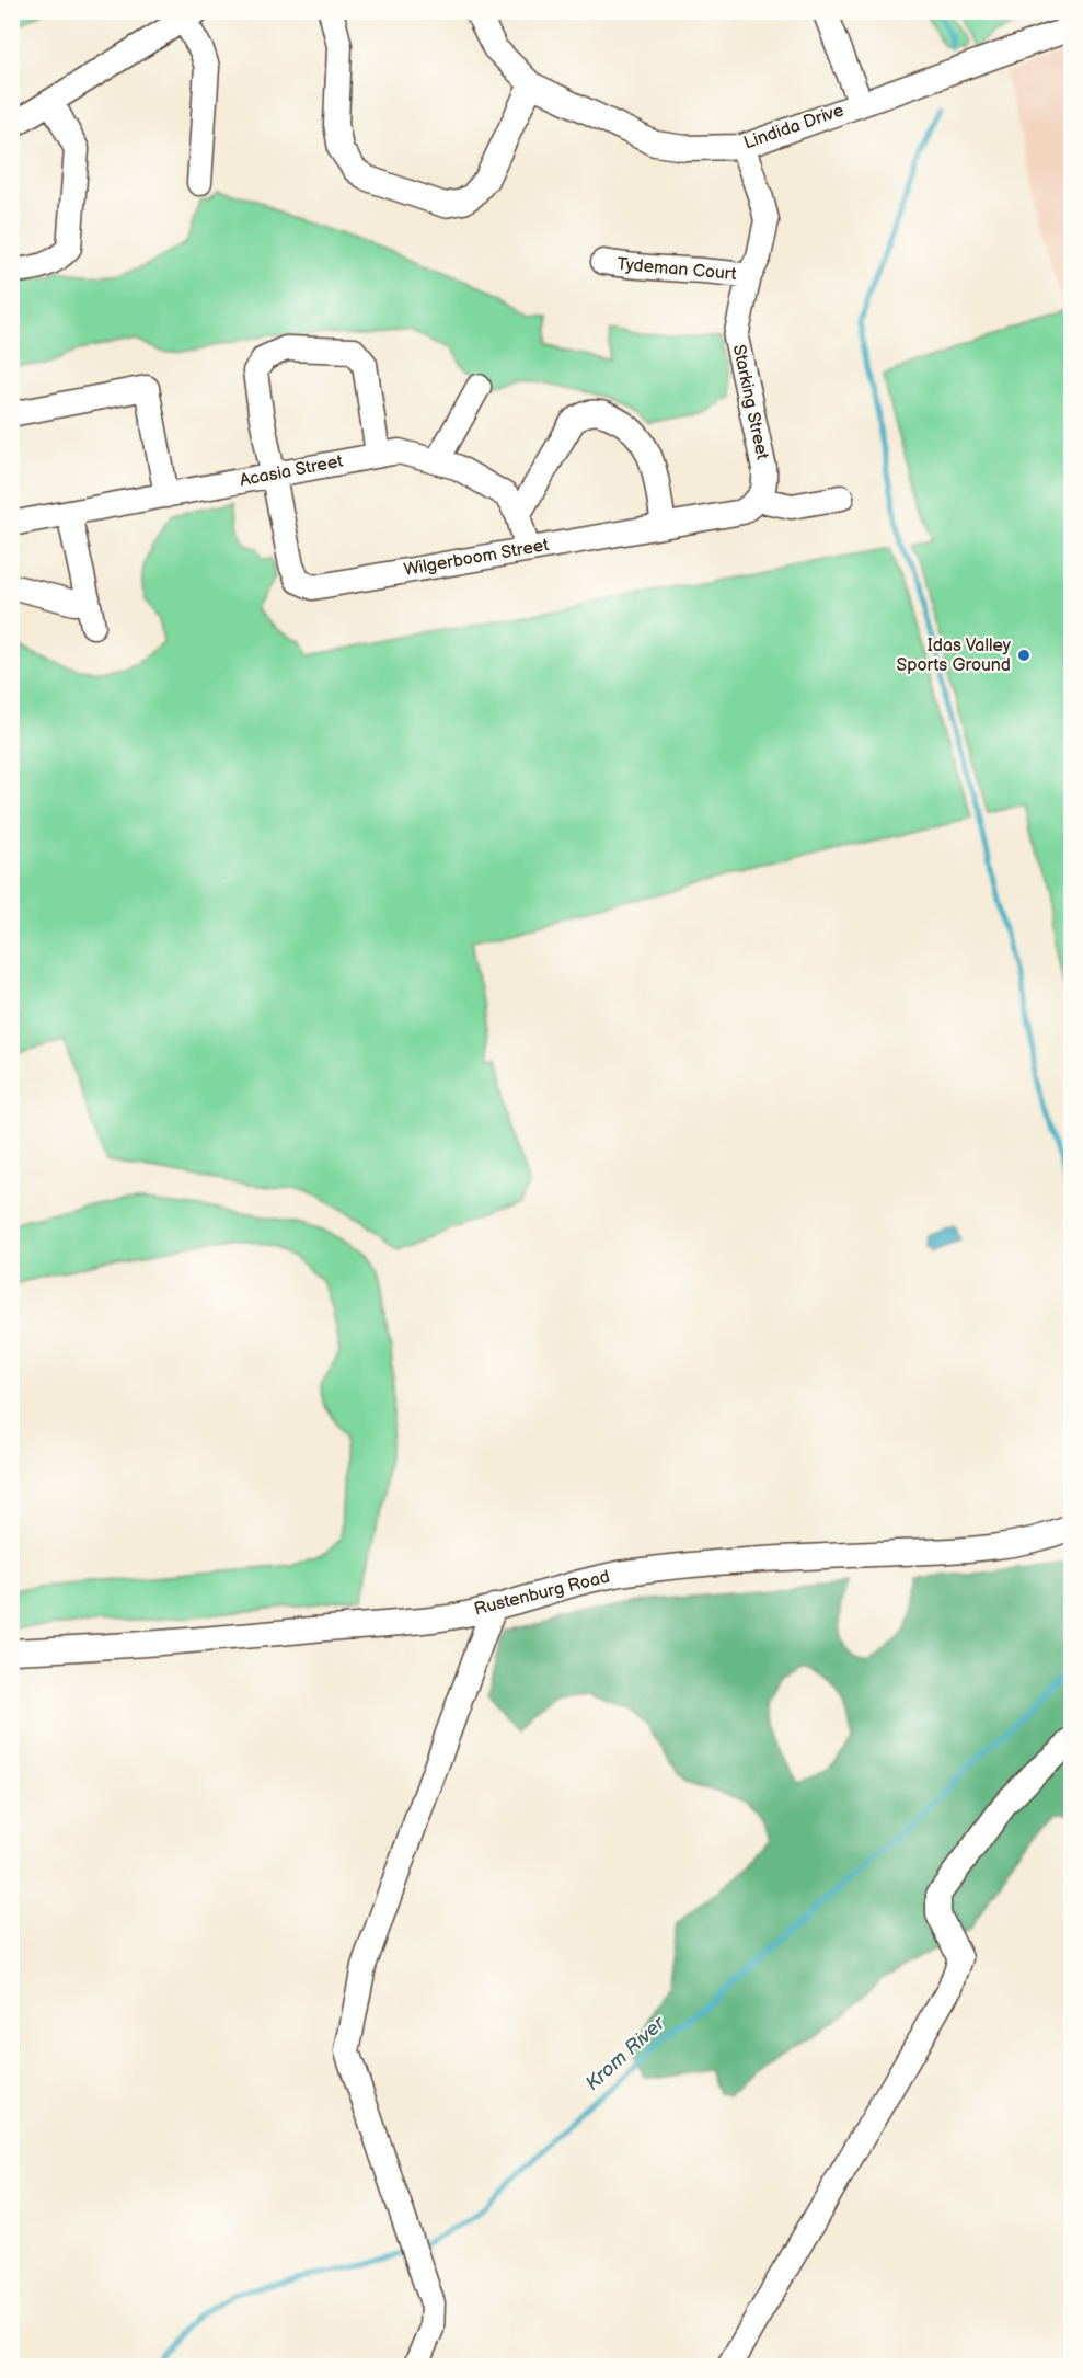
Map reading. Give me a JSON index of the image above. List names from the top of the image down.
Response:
{
  "streets": {
    "street": [
      "Lindida Drive",
      "Tydeman Court",
      "Starking Street",
      "Acasia Street",
      "Wilgerboom Street",
      "Rustenburg Road"
    ]
  },
  "crossings": [
    ["Lindida Drive", "Starking Street"],
    ["Tydeman Court", "Starking Street"],
    ["Starking Street", "Wilgerboom Street"],
    ["Acasia Street", "Wilgerboom Street"]
  ],
  "water": ["Krom River"],
  "places": ["Idas Valley Sports Ground"]
}
